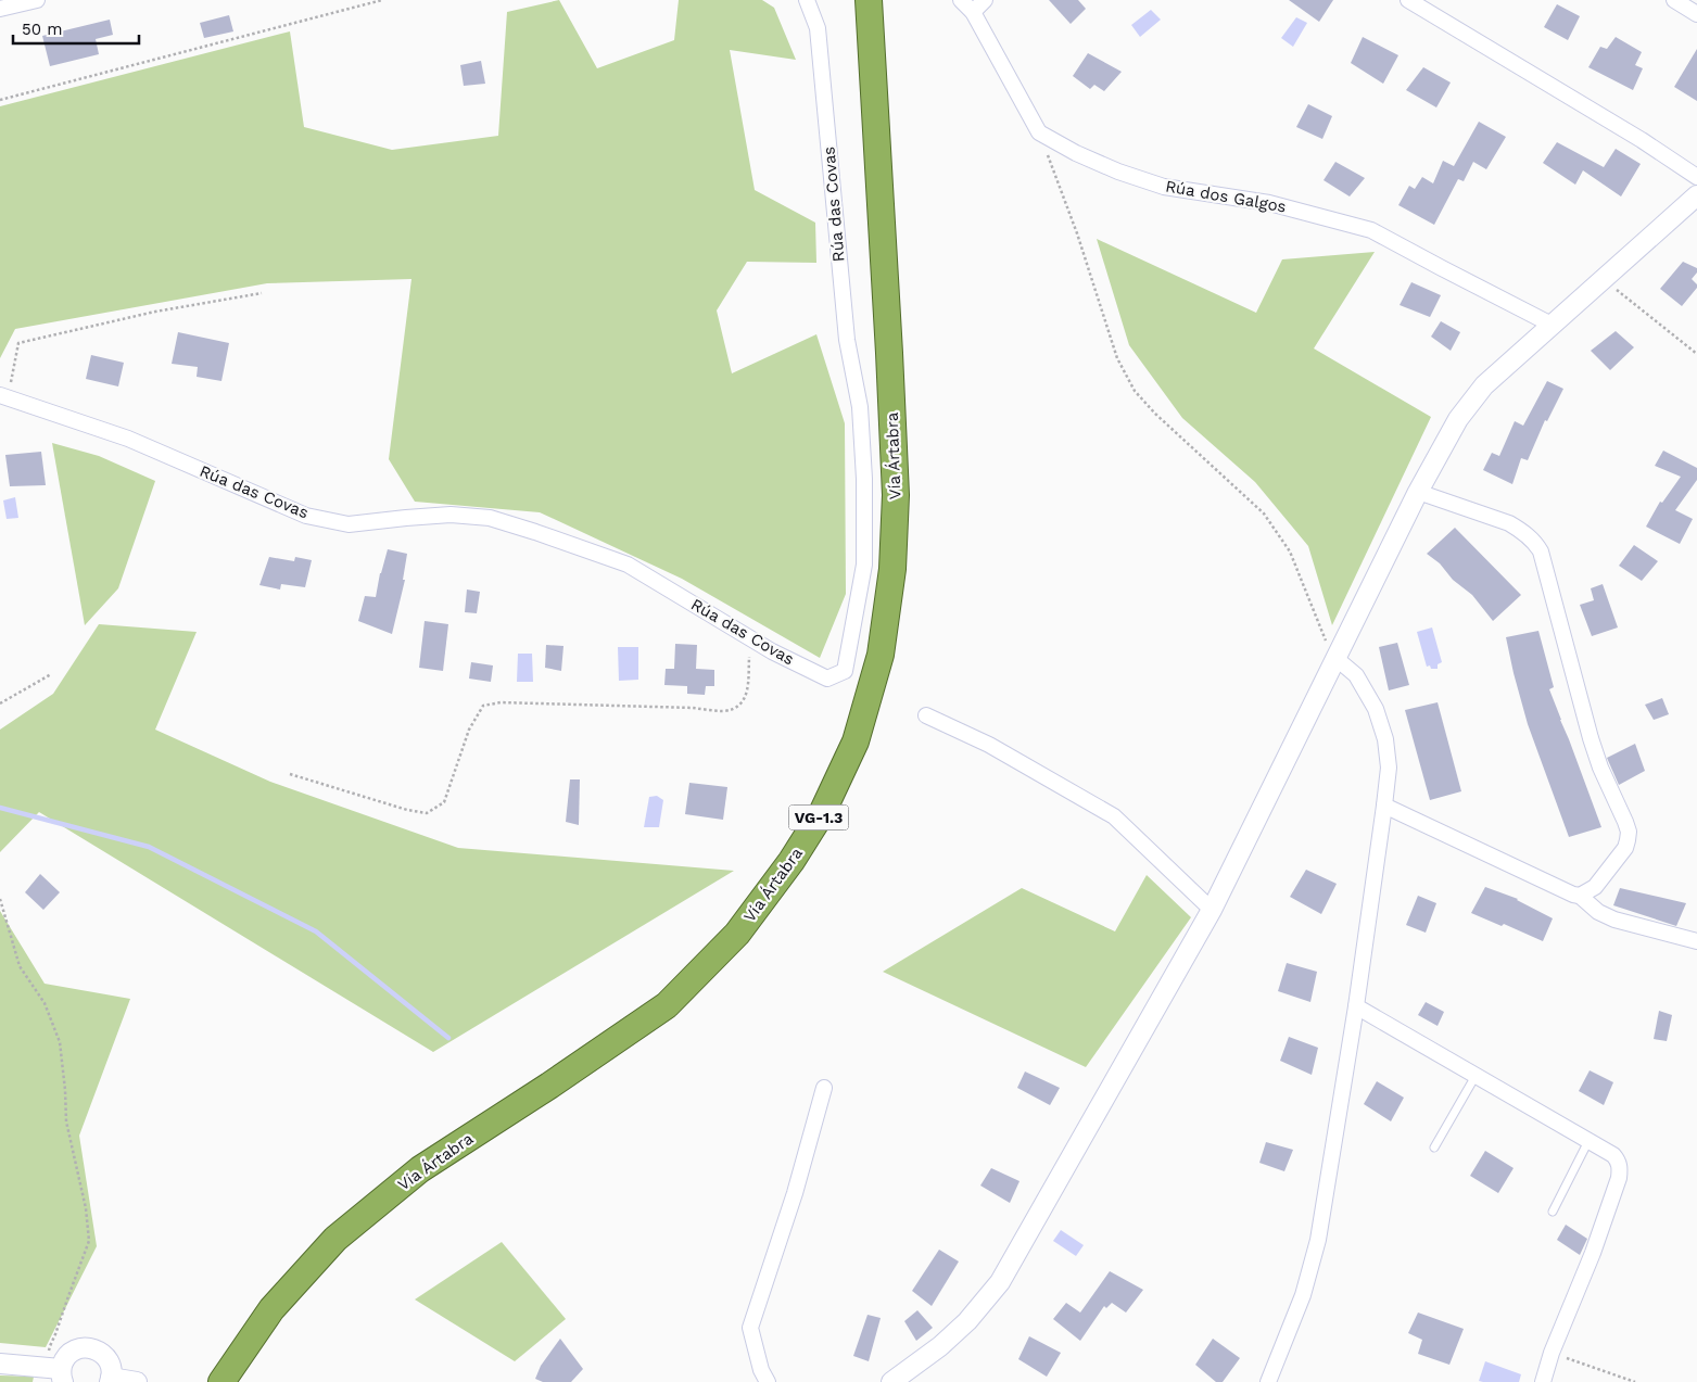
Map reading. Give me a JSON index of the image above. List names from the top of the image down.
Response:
{
  "streets": {
    "highway": ["Vía Ártabra", "VG-1.3"],
    "street": ["Rúa dos Galgos", "Rúa das Covas"]
  },
  "scale_bar": "50 m"
}
